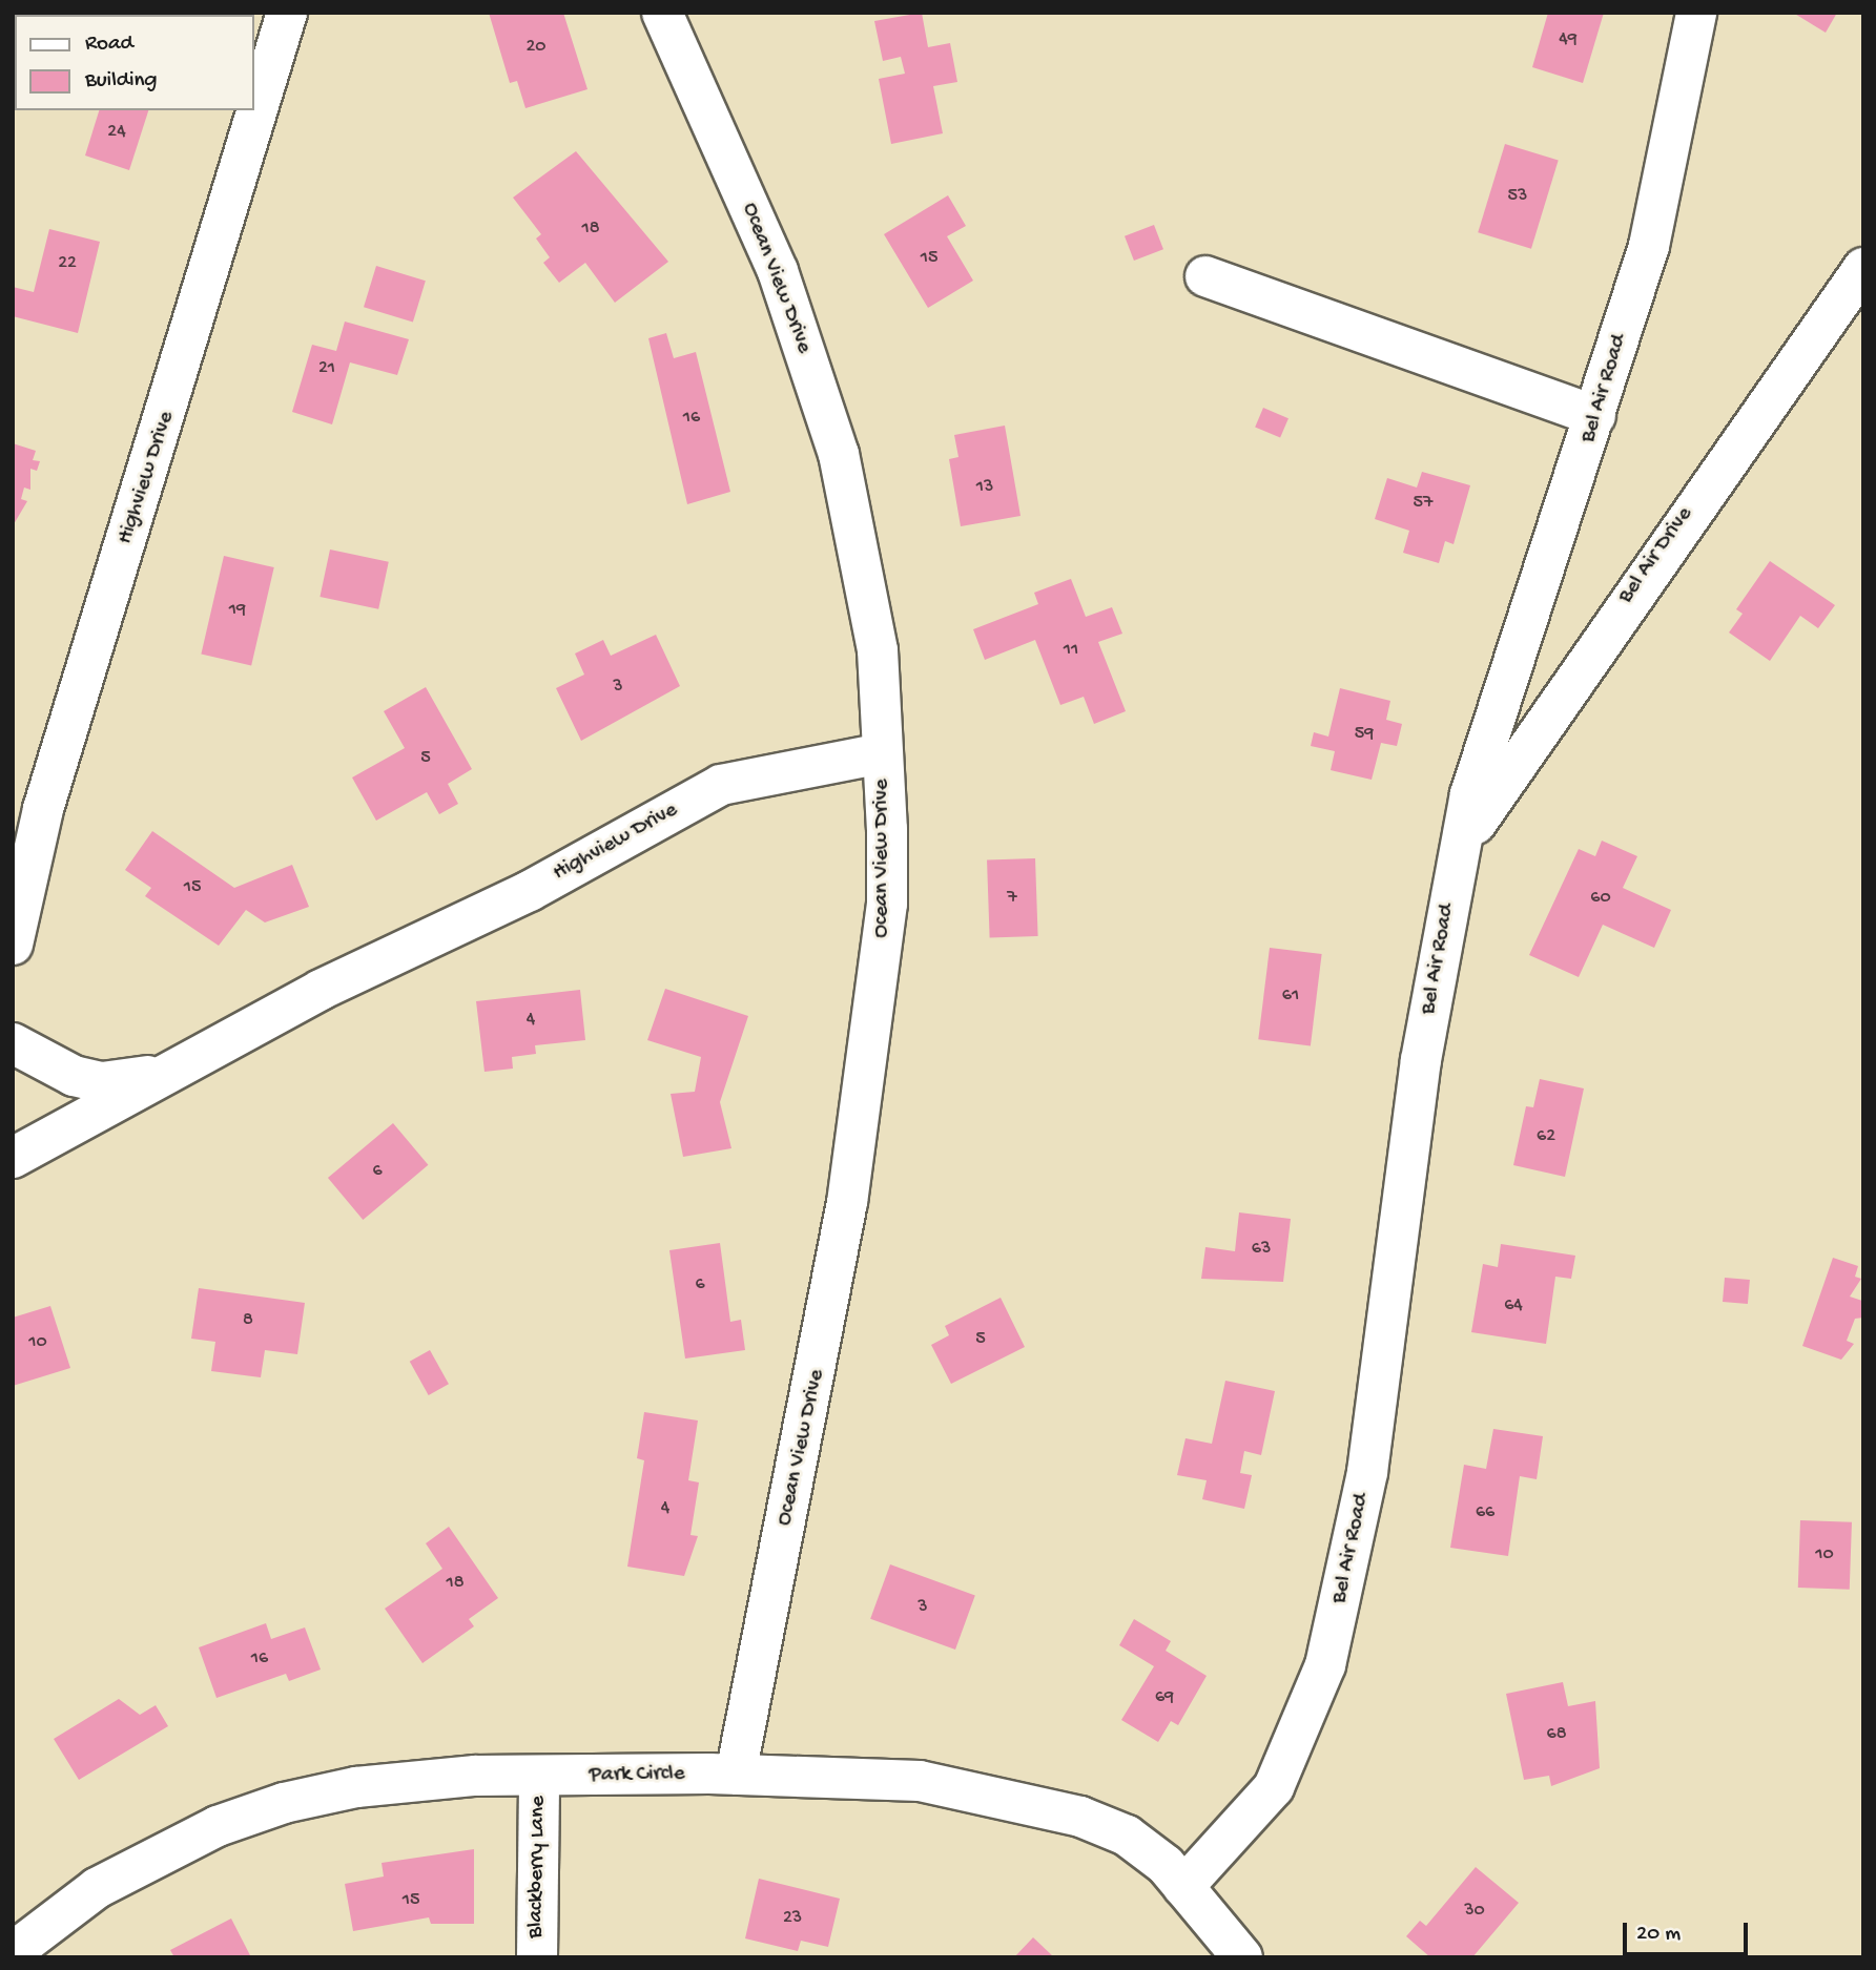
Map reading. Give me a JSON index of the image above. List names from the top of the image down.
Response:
{
  "streets": {
    "street": [
      "Ocean View Drive",
      "Bel Air Road",
      "Highview Drive",
      "Bel Air Drive",
      "Park Circle",
      "Blackberry Lane"
    ]
  },
  "crossings": [
    ["Ocean View Drive", "Highview Drive"],
    ["Ocean View Drive", "Park Circle"],
    ["Bel Air Road", "Bel Air Drive"],
    ["Bel Air Road", "Park Circle"],
    ["Park Circle", "Blackberry Lane"]
  ],
  "house_numbers": [
    "49",
    "20",
    "24",
    "53",
    "18",
    "15",
    "22",
    "21",
    "16",
    "13",
    "57",
    "19",
    "11",
    "3",
    "59",
    "5",
    "15",
    "7",
    "60",
    "61",
    "4",
    "62",
    "6",
    "63",
    "6",
    "64",
    "8",
    "5",
    "10",
    "4",
    "66",
    "10",
    "18",
    "3",
    "16",
    "69",
    "68",
    "15",
    "30",
    "23"
  ],
  "legend": ["Road", "Building"],
  "scale_bar": "20 m"
}
